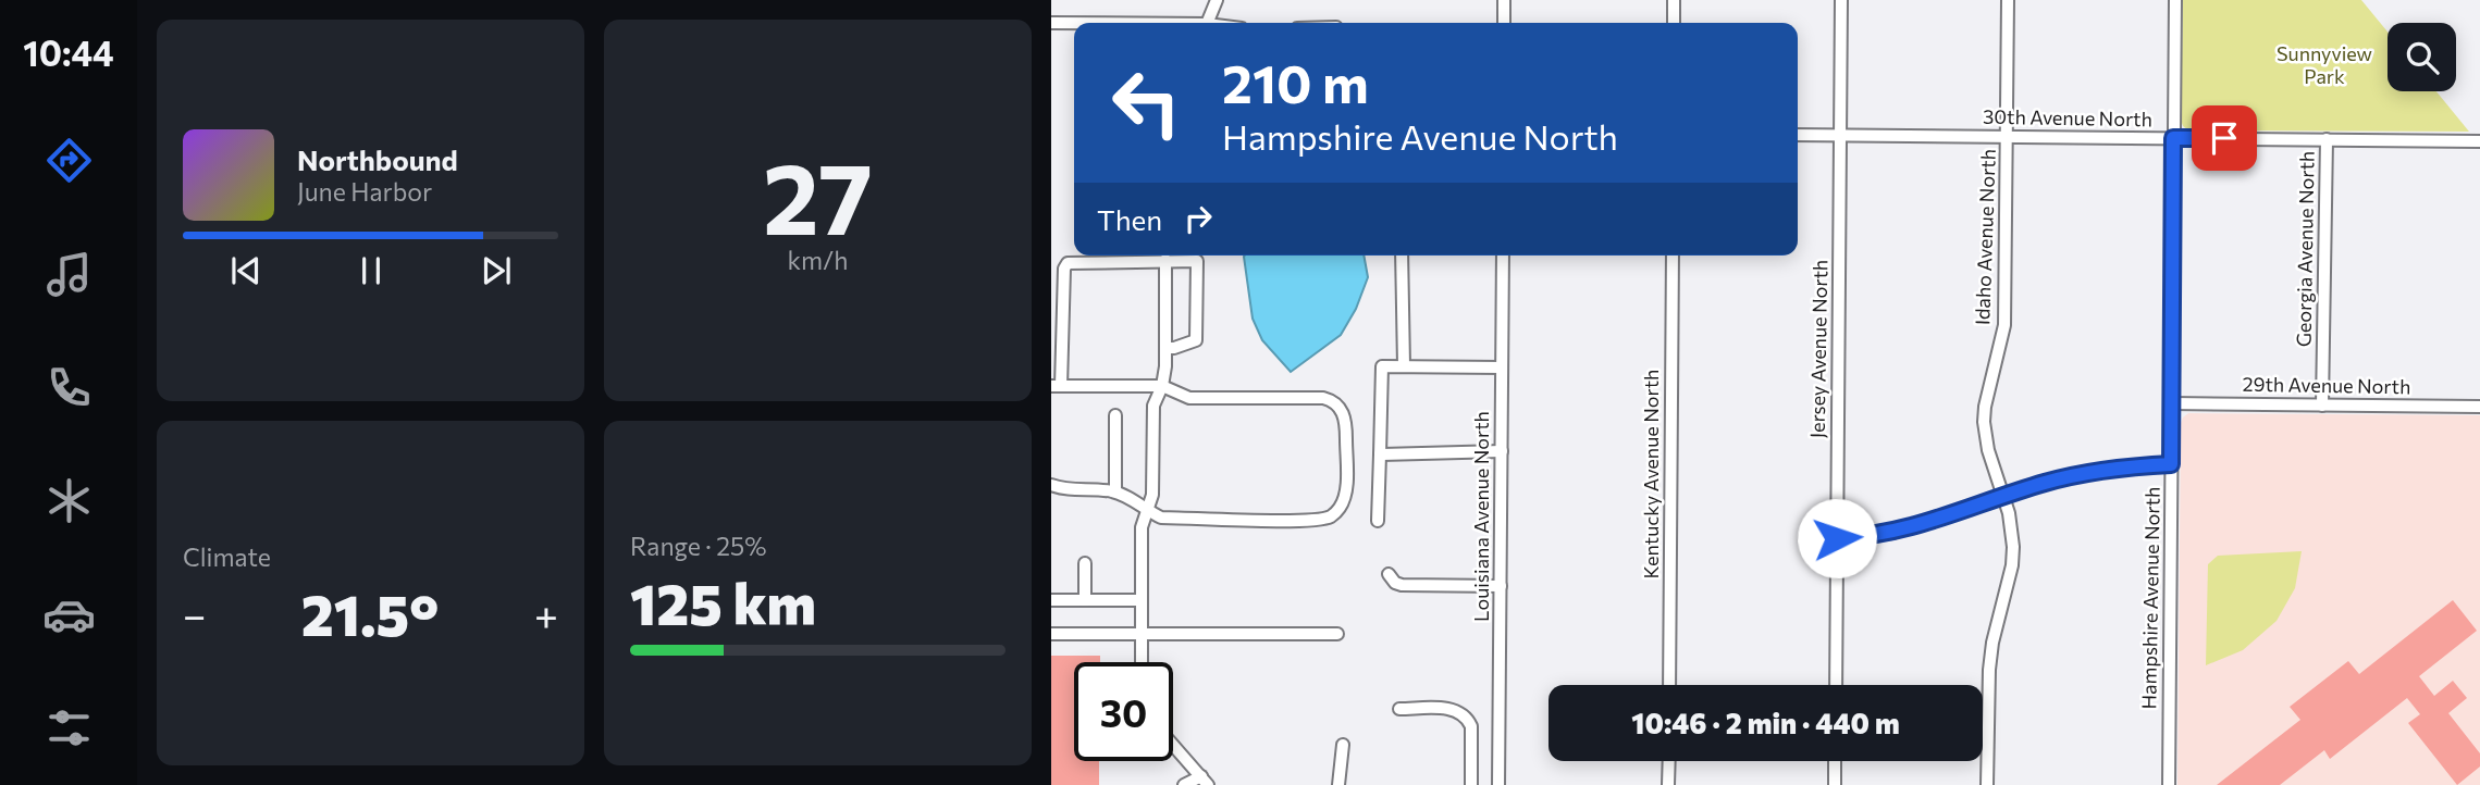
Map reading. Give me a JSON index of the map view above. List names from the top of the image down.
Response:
{
  "streets": {
    "street": [
      "30th Avenue North",
      "Idaho Avenue North",
      "Georgia Avenue North",
      "Jersey Avenue North",
      "29th Avenue North",
      "Kentucky Avenue North",
      "Louisiana Avenue North",
      "Hampshire Avenue North"
    ]
  },
  "crossings": [
    ["30th Avenue North", "Idaho Avenue North"],
    ["30th Avenue North", "Georgia Avenue North"],
    ["30th Avenue North", "Jersey Avenue North"],
    ["30th Avenue North", "Hampshire Avenue North"],
    ["Georgia Avenue North", "29th Avenue North"],
    ["29th Avenue North", "Hampshire Avenue North"]
  ],
  "parks": ["Sunnyview Park"],
  "page": {
    "tabs": "10:44",
    "tile": [
      ["27", "km/h"],
      "Climate",
      ["Range · 25%", "125 km"]
    ],
    "turn": ["210 m", "Hampshire Avenue North"],
    "song": ["Northbound", "June Harbor"],
    "then": "Then",
    "heat": ["−", "21.5°", "+"],
    "limit": "30",
    "trip": "10:46 · 2 min · 440 m"
  }
}
